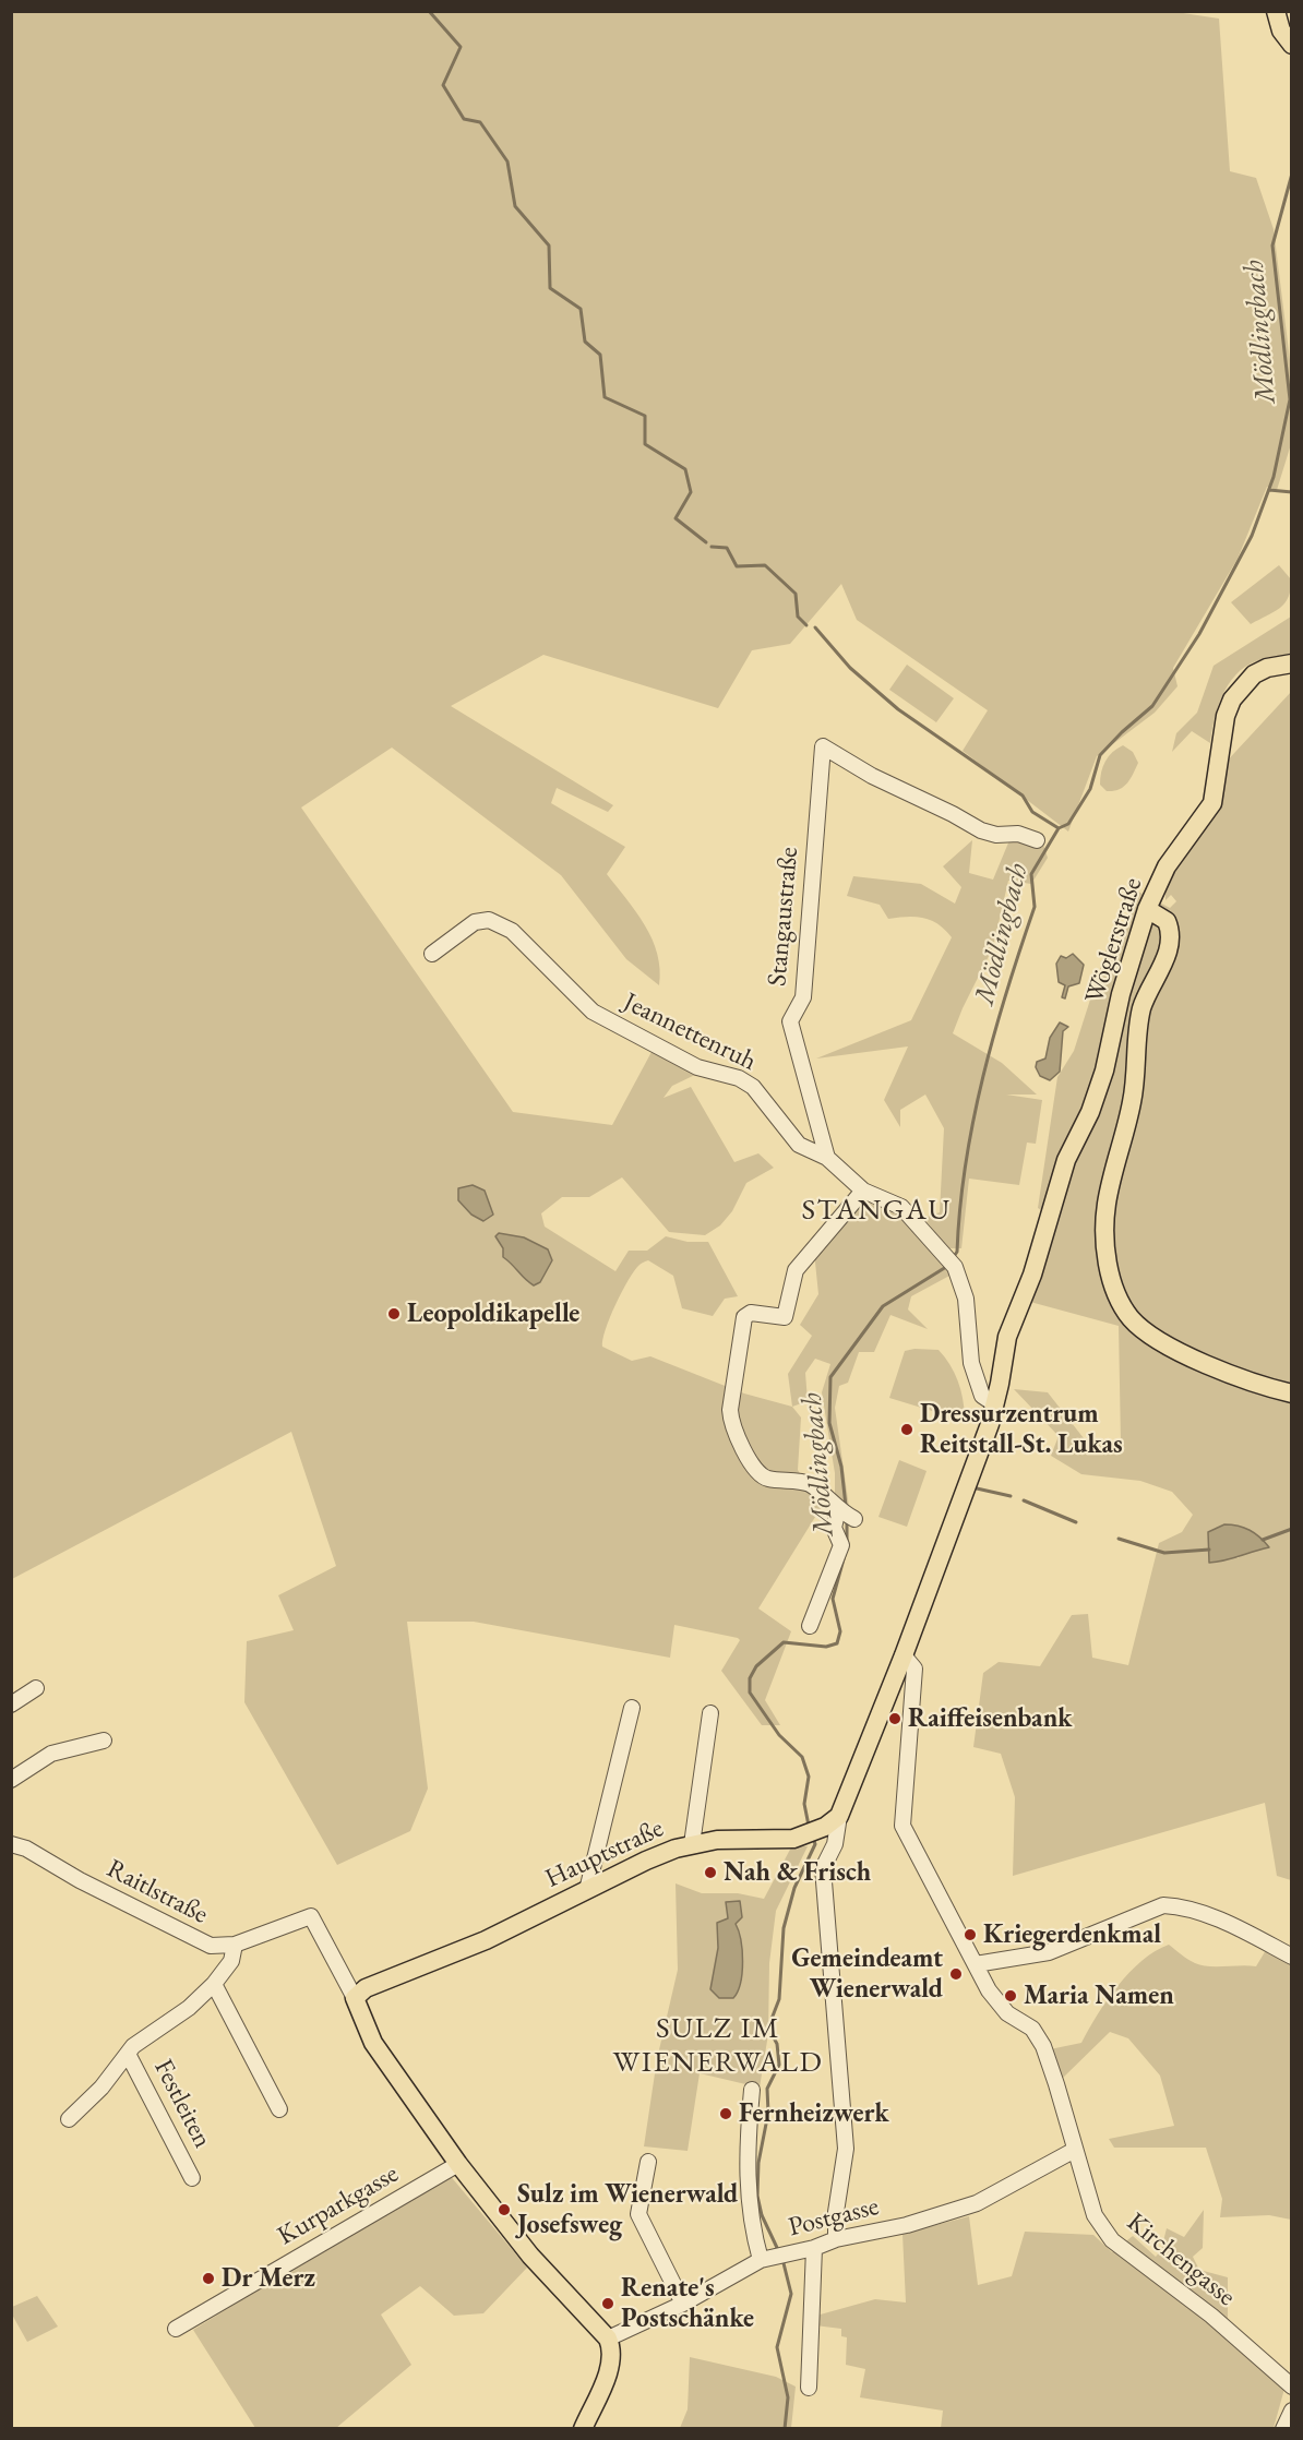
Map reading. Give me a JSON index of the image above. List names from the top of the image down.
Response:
{
  "streets": {
    "main road": ["Wöglerstraße", "Hauptstraße"],
    "street": [
      "Stangaustraße",
      "Jeannettenruh",
      "Raitlstraße",
      "Festleiten",
      "Kurparkgasse",
      "Postgasse",
      "Kirchengasse"
    ]
  },
  "crossings": [
    ["Stangaustraße", "Jeannettenruh"],
    ["Hauptstraße", "Raitlstraße"],
    ["Raitlstraße", "Festleiten"],
    ["Postgasse", "Kirchengasse"]
  ],
  "districts": ["STANGAU", "SULZ IM WIENERWALD"],
  "water": ["Mödlingbach"],
  "places": [
    "Leopoldikapelle",
    "Dressurzentrum Reitstall-St. Lukas",
    "Raiffeisenbank",
    "Nah & Frisch",
    "Kriegerdenkmal",
    "Gemeindeamt Wienerwald",
    "Maria Namen",
    "Fernheizwerk",
    "Sulz im Wienerwald Josefsweg",
    "Dr Merz",
    "Renate's Postschänke"
  ]
}
